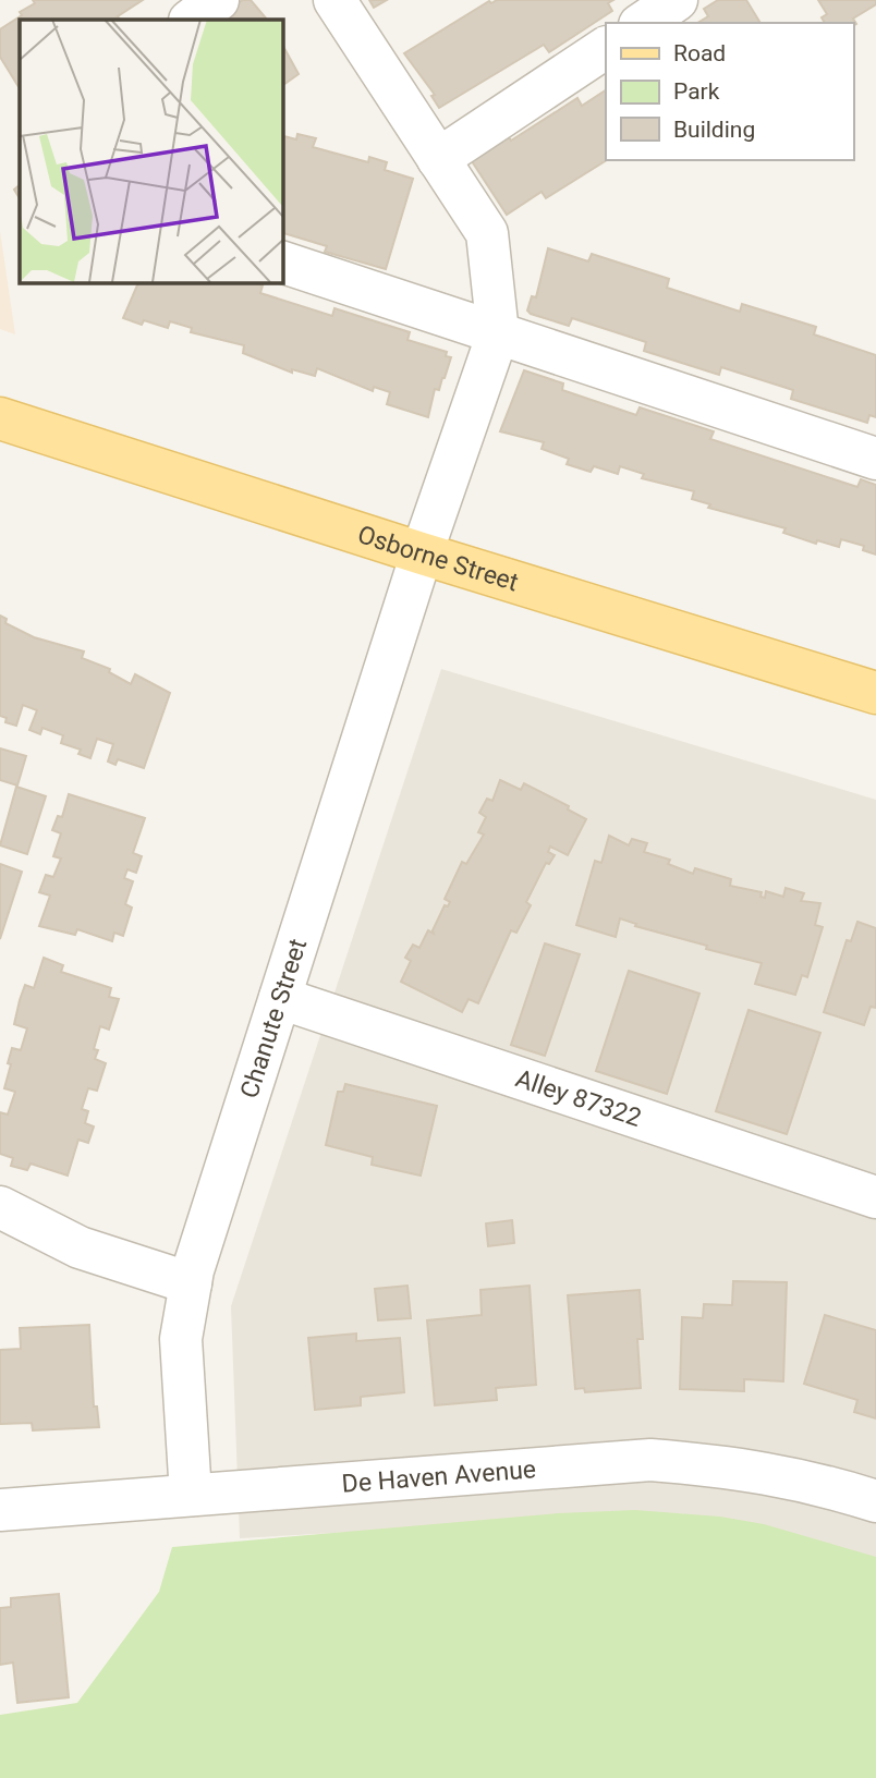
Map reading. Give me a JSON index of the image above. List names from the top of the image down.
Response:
{
  "streets": {
    "main road": ["Osborne Street"],
    "street": ["Chanute Street", "Alley 87322", "De Haven Avenue"]
  },
  "crossings": [
    ["Osborne Street", "Chanute Street"],
    ["Chanute Street", "Alley 87322"],
    ["Chanute Street", "De Haven Avenue"]
  ],
  "legend": ["Road", "Park", "Building"]
}
